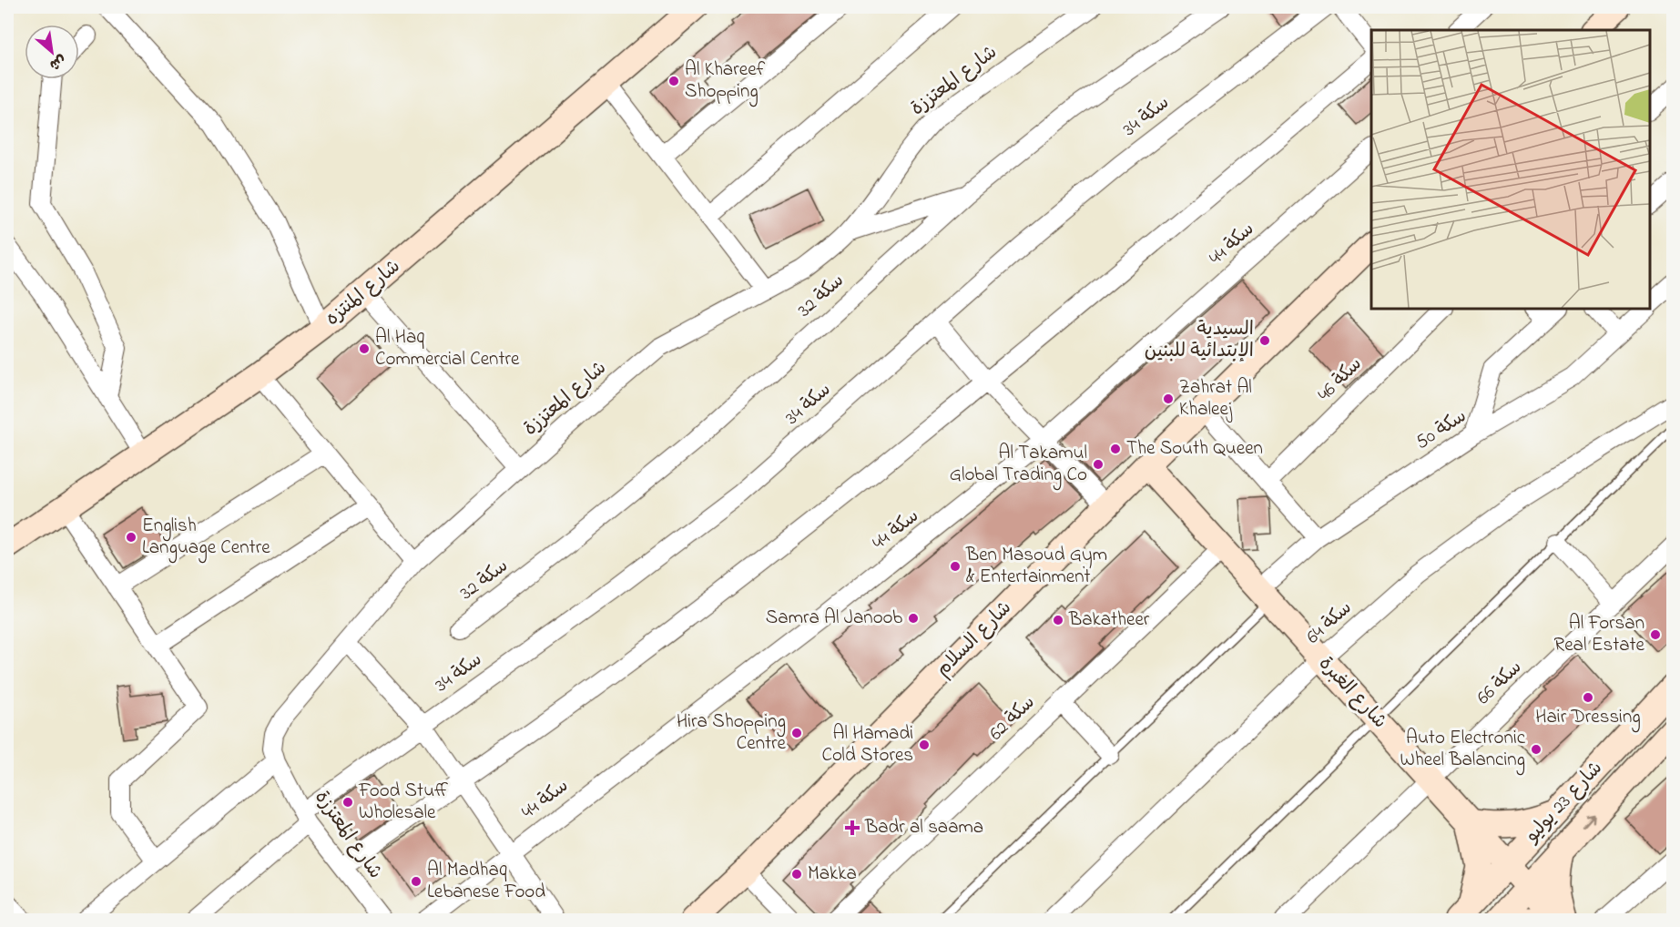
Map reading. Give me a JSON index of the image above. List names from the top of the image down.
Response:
{
  "streets": {
    "street": [
      "شارع المعتززة",
      "سكة 34",
      "سكة 44",
      "شارع المنتزه",
      "سكة 32",
      "سكة 46",
      "سكة 50",
      "سكة 64",
      "شارع السلام",
      "سكة 66",
      "شارع الغبرة",
      "سكة 62",
      "شارع 23 يوليو"
    ]
  },
  "crossings": [
    ["شارع المعتززة", "سكة 34"],
    ["سكة 50", "شارع الغبرة"],
    ["سكة 64", "شارع الغبرة"],
    ["شارع السلام", "شارع الغبرة"],
    ["سكة 66", "شارع الغبرة"],
    ["شارع الغبرة", "سكة 62"],
    ["شارع الغبرة", "شارع 23 يوليو"]
  ],
  "places": {
    "other": [
      "Al Khareef Shopping",
      "السيدية الإبتدائية للبنين",
      "Al Haq Commercial Centre",
      "Zahrat Al Khaleej",
      "The South Queen",
      "Al Takamul Global Trading Co",
      "English Language Centre",
      "Ben Masoud Gym & Entertainment",
      "Samra Al Janoob",
      "Bakatheer",
      "Al Forsan Real Estate",
      "Hair Dressing",
      "Hira Shopping Centre",
      "Al Hamadi Cold Stores",
      "Auto Electronic Wheel Balancing",
      "Food Stuff Wholesale",
      "Makka",
      "Al Madhaq Lebanese Food"
    ],
    "health": ["Badr al saama"]
  },
  "north": "bottom right"
}
